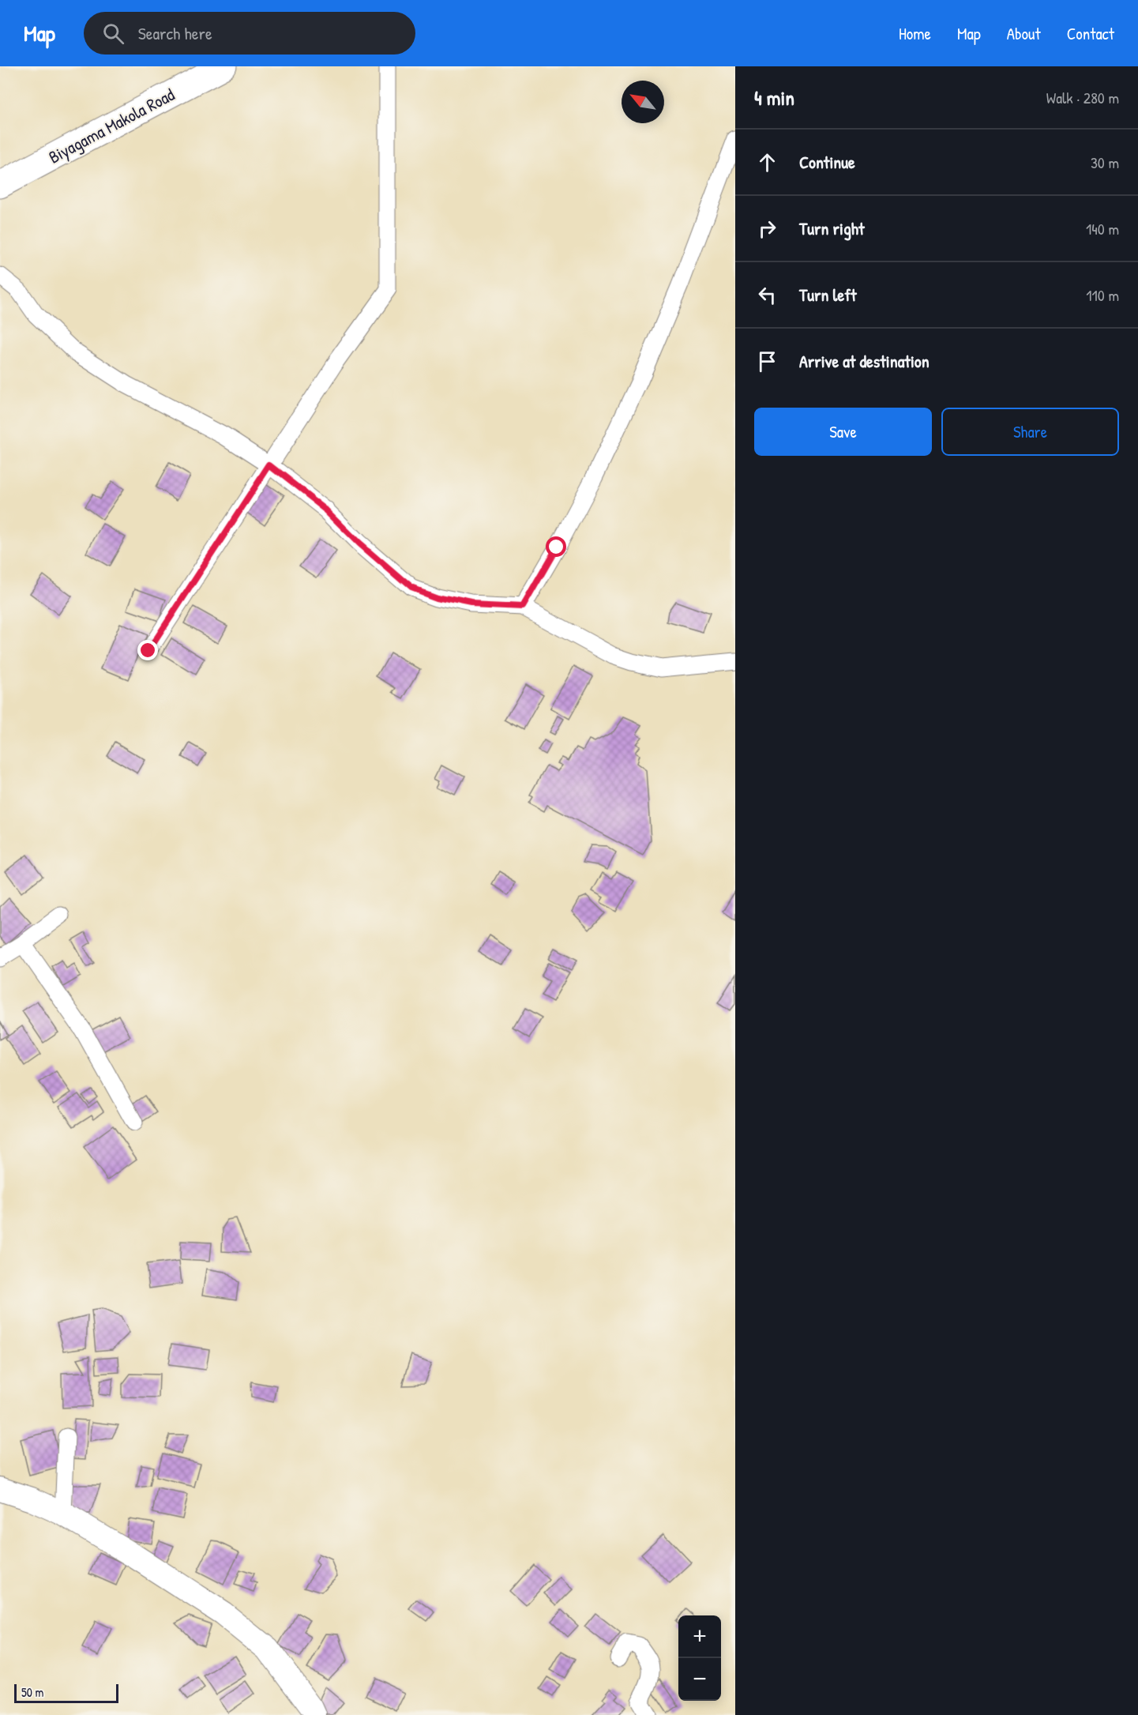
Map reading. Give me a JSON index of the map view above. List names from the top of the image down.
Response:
{
  "streets": {
    "main road": ["Biyagama Makola Road"]
  },
  "scale_bar": "50 m",
  "north": "top left",
  "page": {
    "header": "Map",
    "search": "Search here",
    "nav": [
      "Home",
      "Map",
      "About",
      "Contact"
    ],
    "heading": ["4 min", "Walk · 280 m"],
    "list": [
      ["Continue", "30 m"],
      ["Turn right", "140 m"],
      ["Turn left", "110 m"],
      "Arrive at destination"
    ],
    "buttons": ["Save", "Share"],
    "map_buttons": ["+", "−"],
    "scale": "50 m"
  }
}
